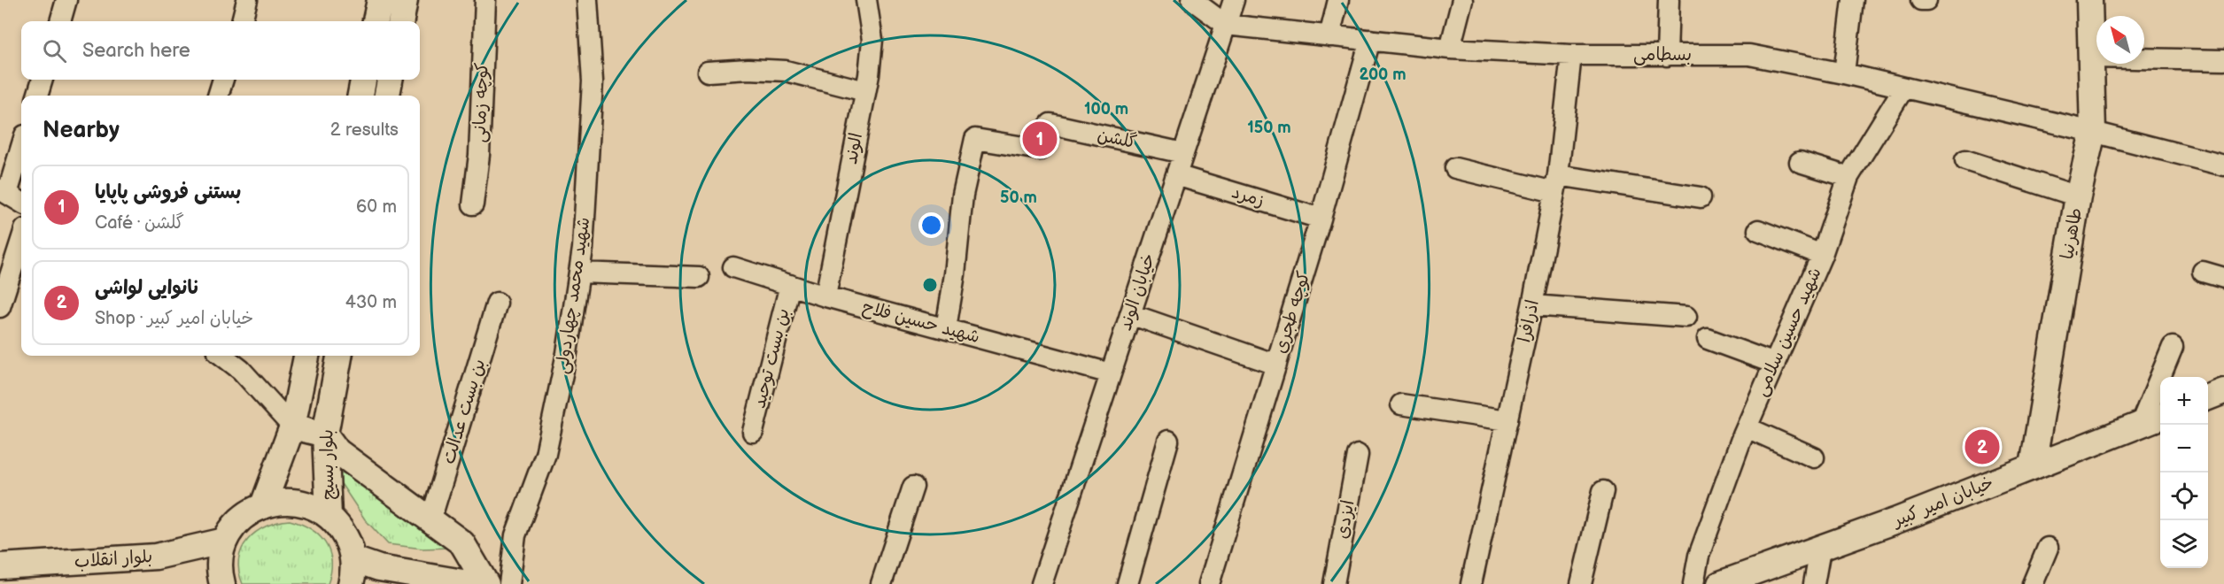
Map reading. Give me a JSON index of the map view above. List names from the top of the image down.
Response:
{
  "streets": {
    "main road": [
      "طاهرنیا",
      "بلوار بسیج",
      "خیابان امیر کبیر",
      "بلوار انقلاب"
    ],
    "street": [
      "بسطامی",
      "کوچه زمانی",
      "گلشن",
      "الوند",
      "زمرد",
      "خیابان الوند",
      "شهید محمد چهاردولی",
      "کوچه طجری",
      "اذرافرا",
      "شهید حسین فلاح",
      "شهید حسین سلامی",
      "بن بست توحید",
      "بن بست عدالت",
      "ایزدی"
    ]
  },
  "crossings": [
    ["بسطامی", "طاهرنیا"],
    ["بسطامی", "خیابان الوند"],
    ["بسطامی", "کوچه طجری"],
    ["بسطامی", "اذرافرا"],
    ["بسطامی", "شهید حسین سلامی"],
    ["گلشن", "خیابان الوند"],
    ["گلشن", "شهید حسین فلاح"],
    ["الوند", "شهید حسین فلاح"],
    ["زمرد", "خیابان الوند"],
    ["زمرد", "کوچه طجری"],
    ["طاهرنیا", "خیابان امیر کبیر"],
    ["خیابان الوند", "شهید حسین فلاح"],
    ["شهید حسین فلاح", "بن بست توحید"]
  ],
  "north": "top left",
  "page": {
    "search": "Search here",
    "heading": ["Nearby", "2 results"],
    "pins": ["1", "2"],
    "list": [
      {
        "mark": "1",
        "name": "بستنی فروشی پاپایا",
        "note": "Café · گلشن",
        "value": "60 m"
      },
      {
        "mark": "2",
        "name": "نانوایی لواشی",
        "note": "Shop · خیابان امیر کبیر",
        "value": "430 m"
      }
    ],
    "map_buttons": ["+", "−"]
  },
  "rings": [
    "200 m",
    "100 m",
    "150 m",
    "50 m"
  ]
}
